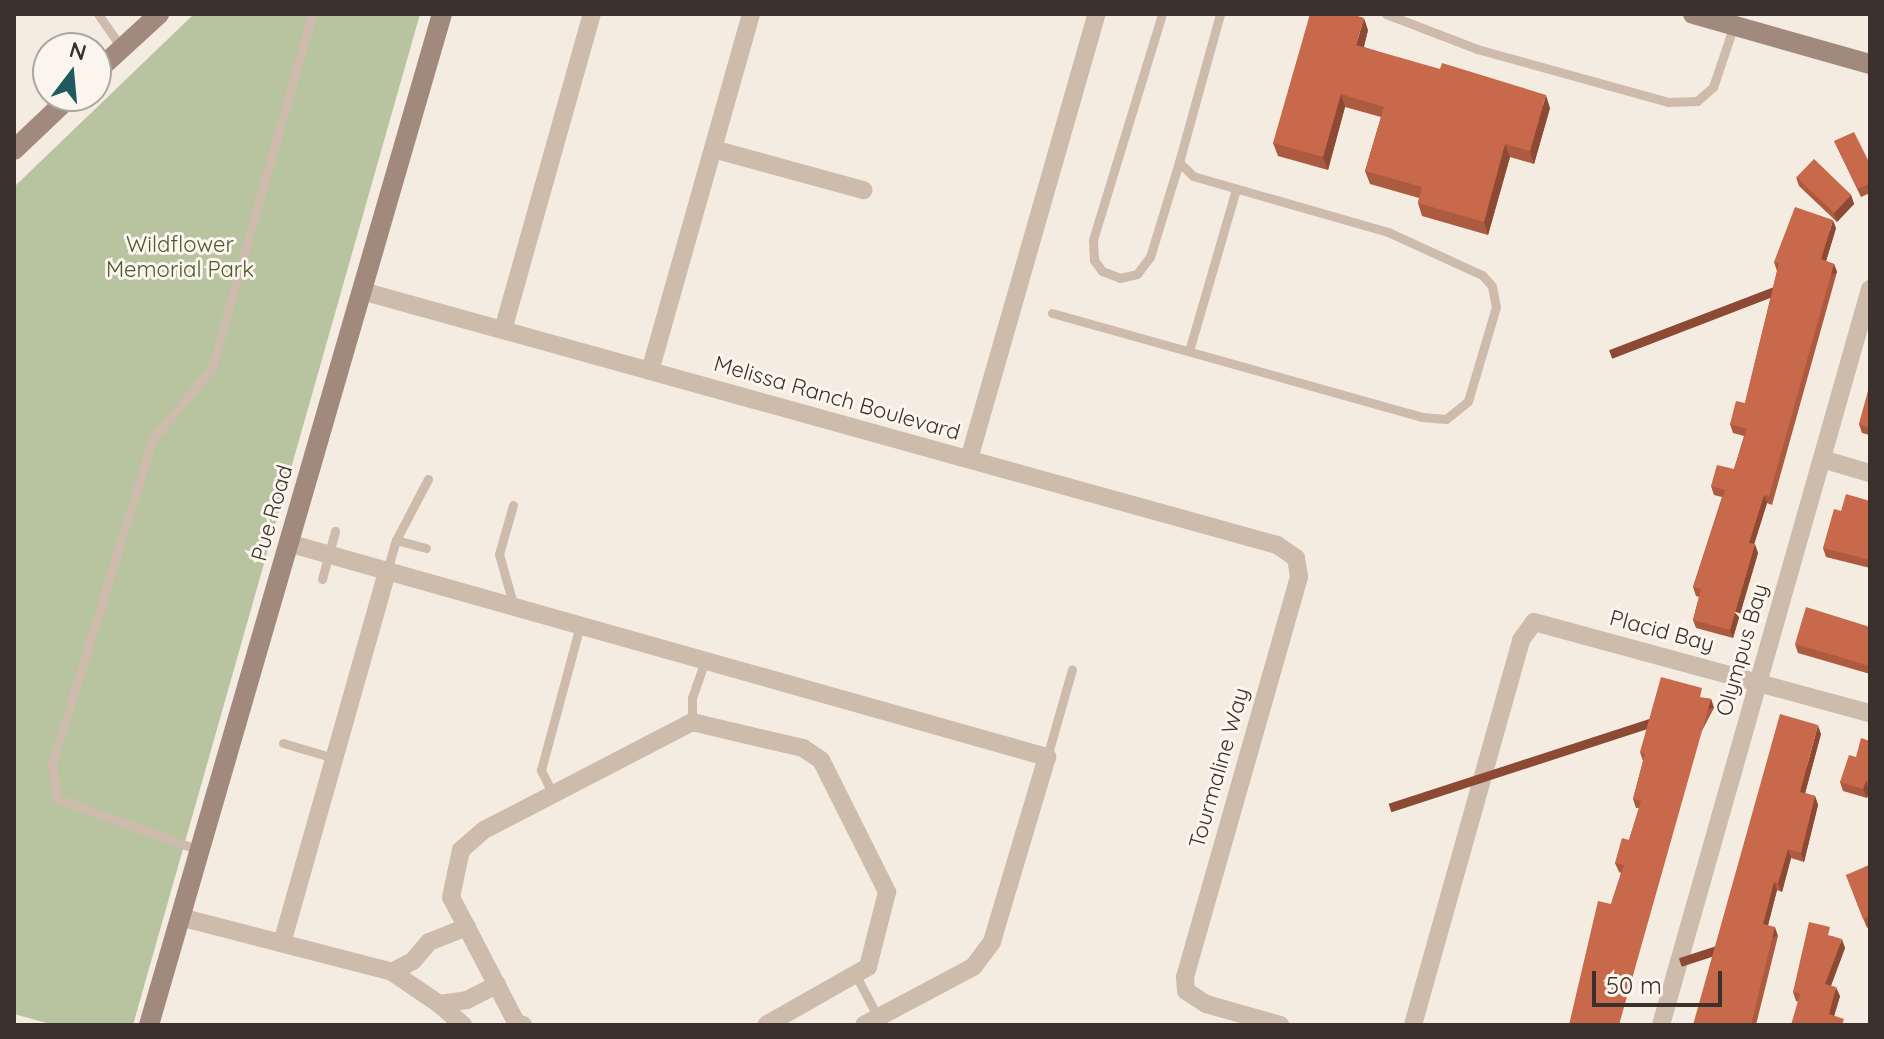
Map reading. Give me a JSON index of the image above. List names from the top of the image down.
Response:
{
  "streets": {
    "street": [
      "Melissa Ranch Boulevard",
      "Pue Road",
      "Placid Bay",
      "Olympus Bay",
      "Tourmaline Way"
    ]
  },
  "crossings": [
    ["Melissa Ranch Boulevard", "Pue Road"],
    ["Melissa Ranch Boulevard", "Tourmaline Way"],
    ["Placid Bay", "Olympus Bay"]
  ],
  "parks": ["Wildflower Memorial Park"],
  "scale_bar": "50 m",
  "north": "top"
}
